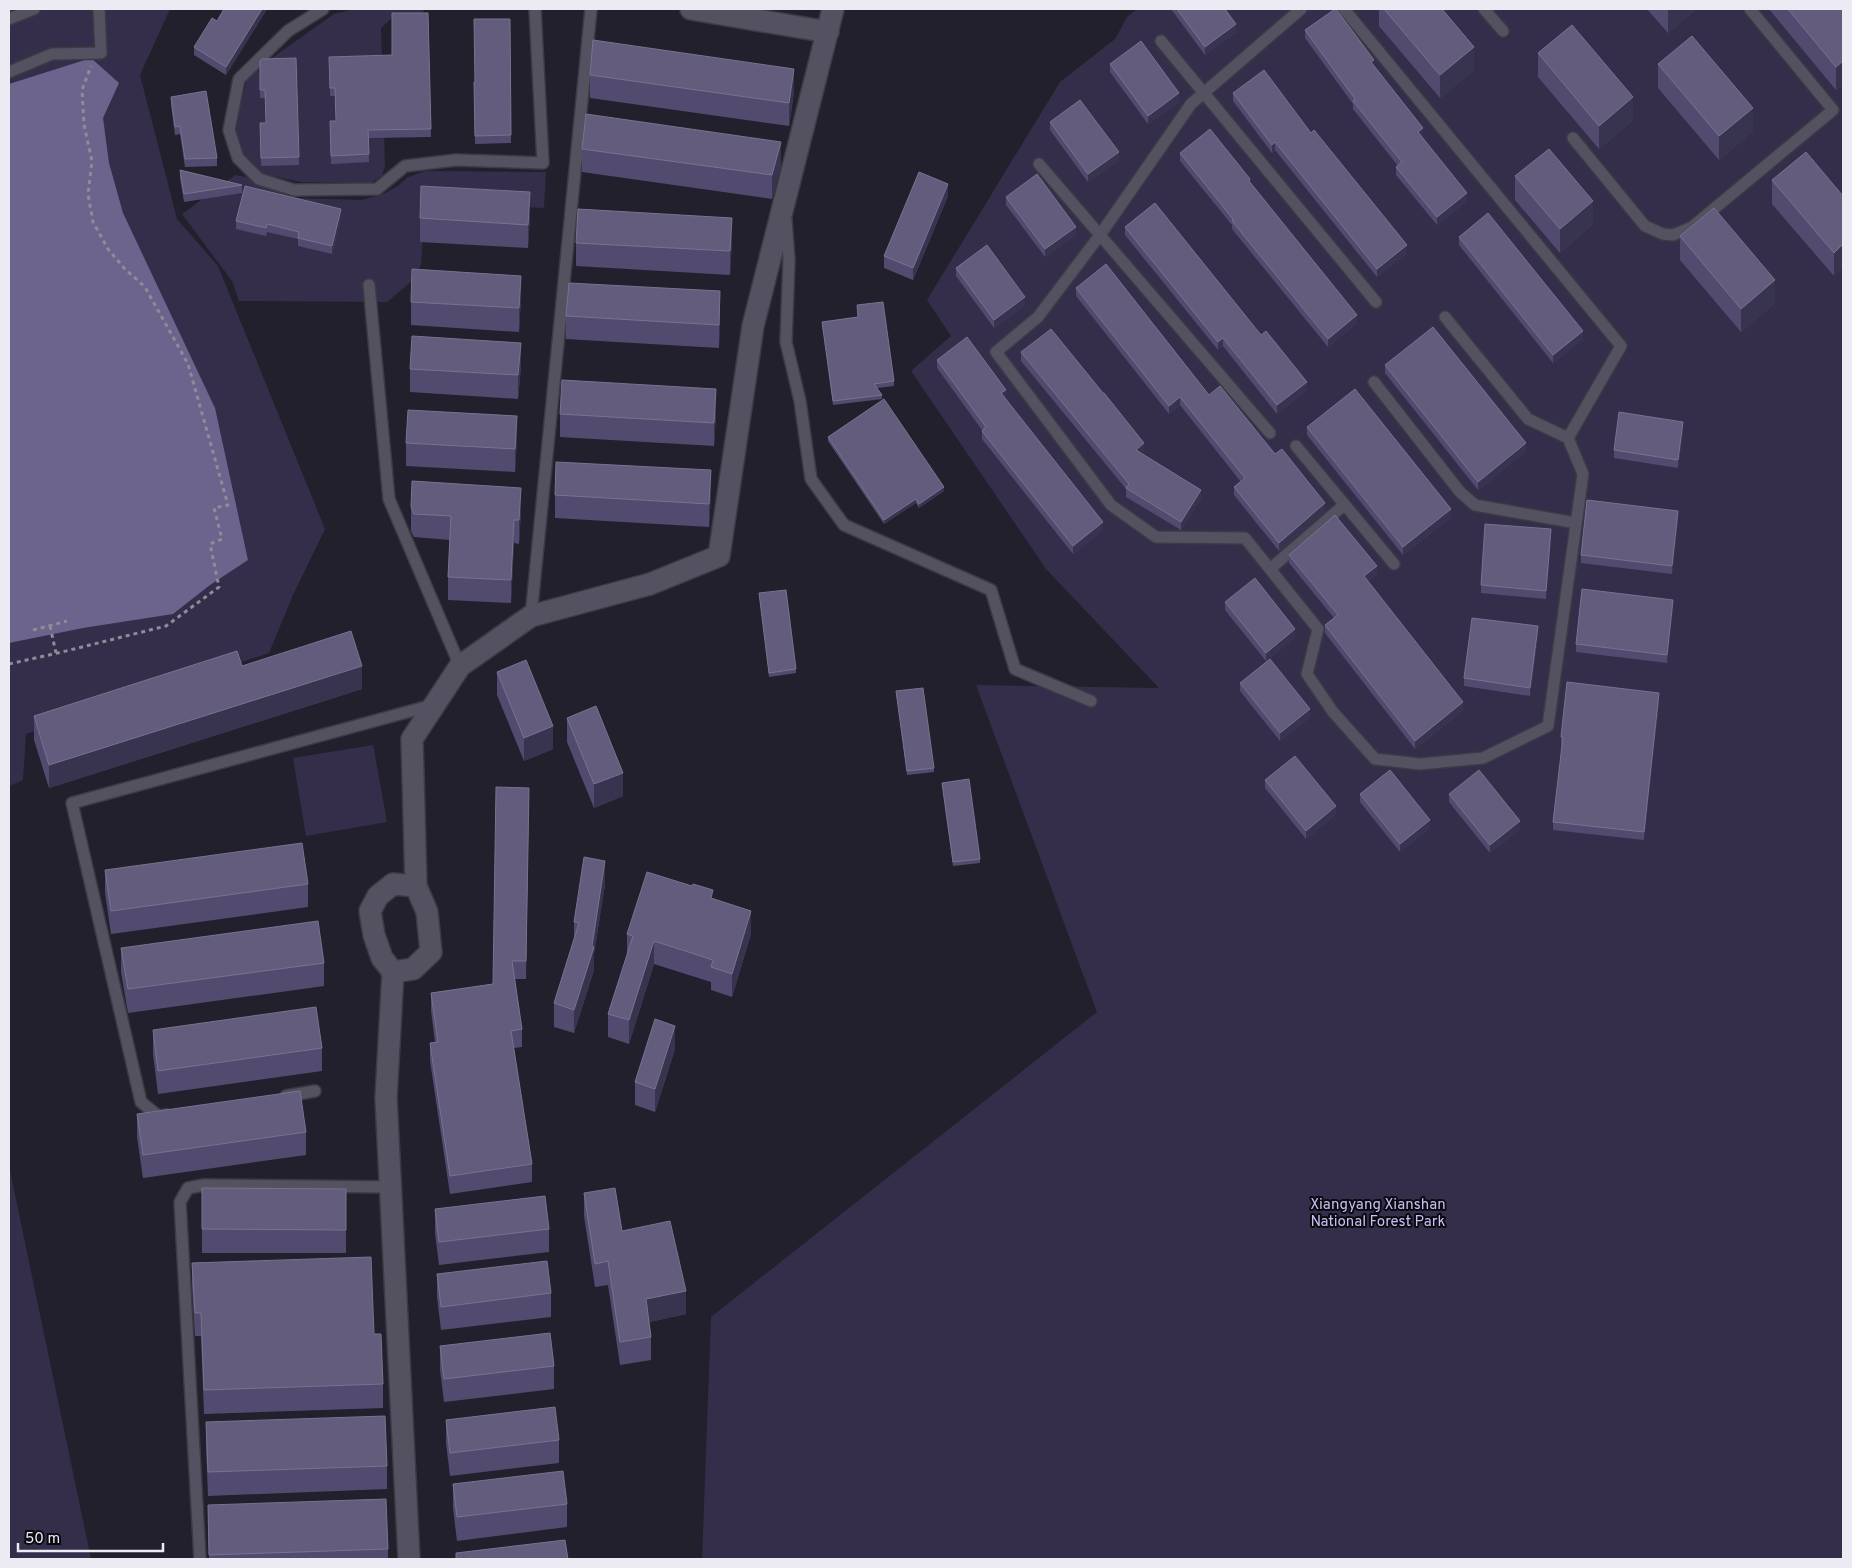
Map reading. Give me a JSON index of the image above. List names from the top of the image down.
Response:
{
  "parks": ["Xiangyang Xianshan National Forest Park"],
  "scale_bar": "50 m"
}
